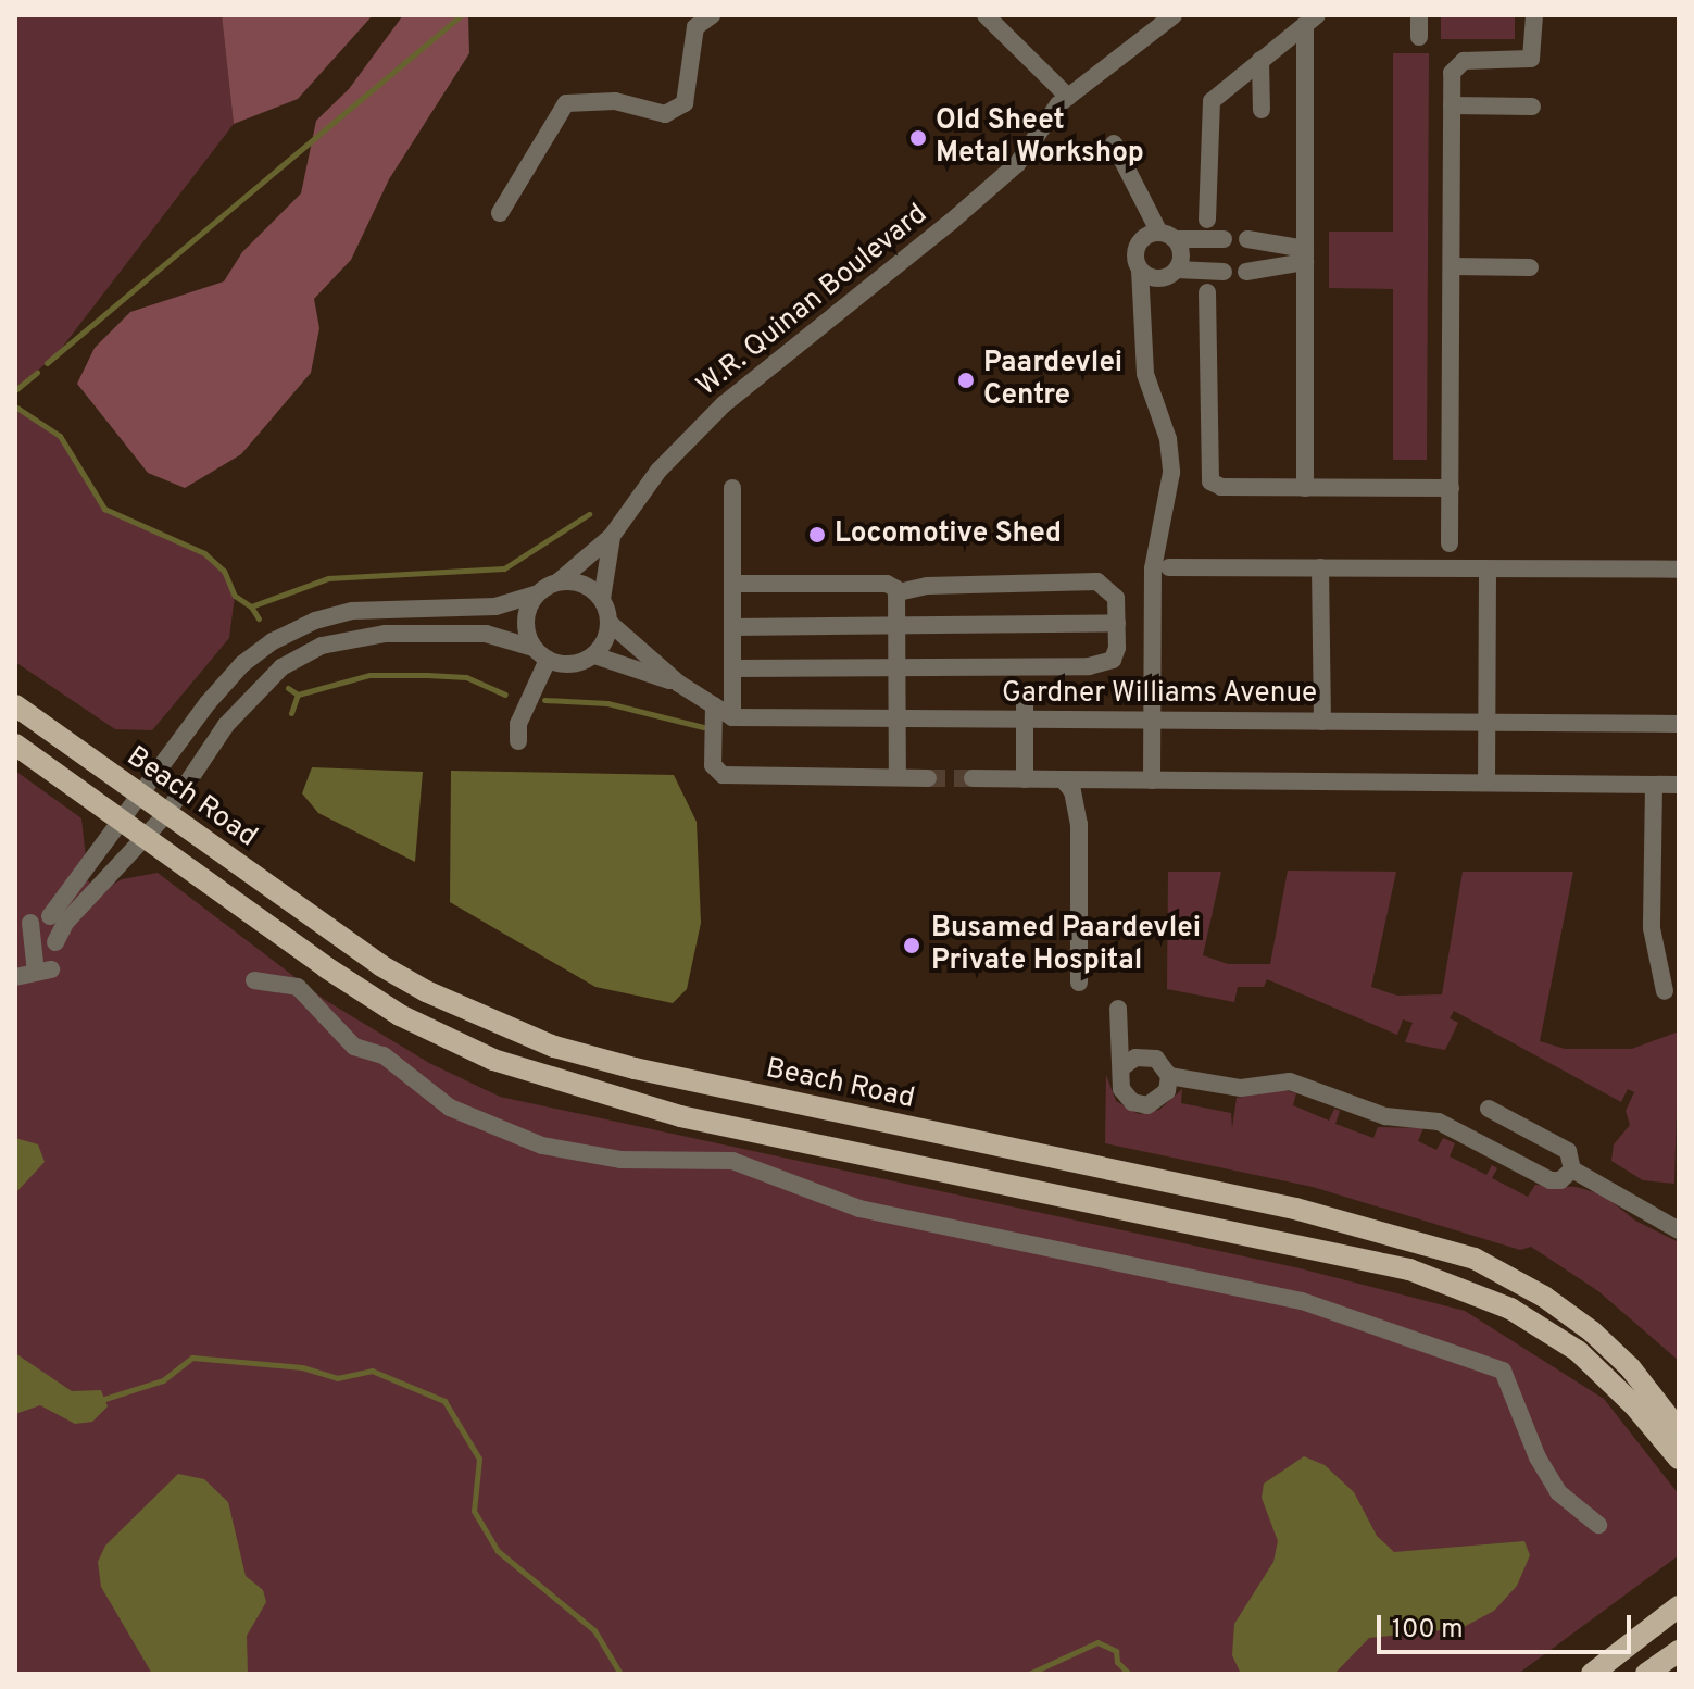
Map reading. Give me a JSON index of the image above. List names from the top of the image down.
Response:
{
  "streets": {
    "main road": ["Beach Road"],
    "street": ["W.R. Quinan Boulevard", "Gardner Williams Avenue"]
  },
  "crossings": [
    ["W.R. Quinan Boulevard", "Beach Road"]
  ],
  "places": [
    "Old Sheet Metal Workshop",
    "Paardevlei Centre",
    "Locomotive Shed",
    "Busamed Paardevlei Private Hospital"
  ],
  "scale_bar": "100 m"
}
